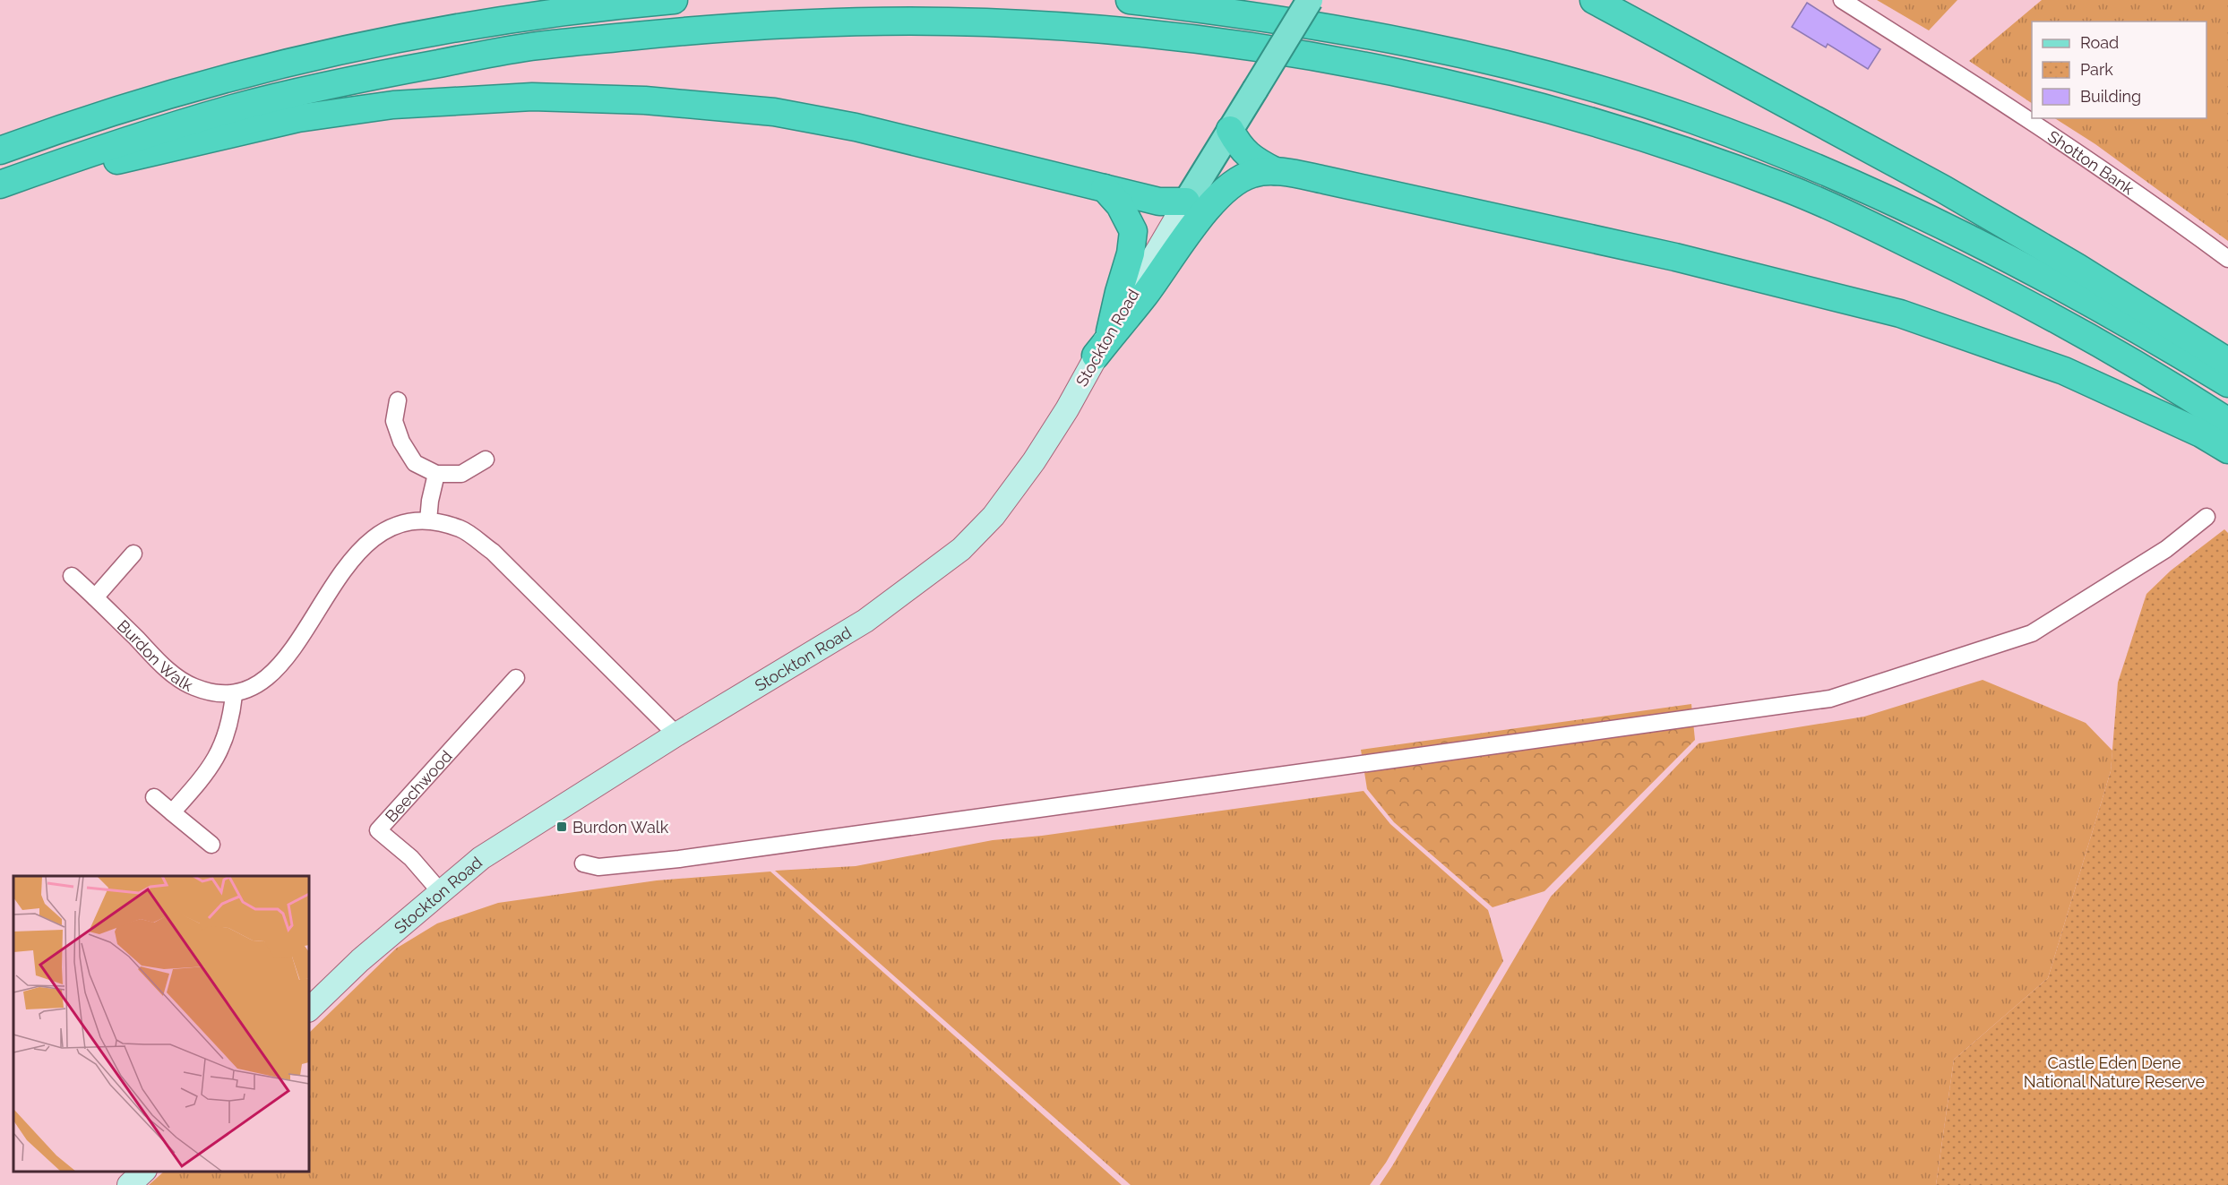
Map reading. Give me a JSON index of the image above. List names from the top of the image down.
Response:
{
  "streets": {
    "main road": ["Stockton Road"],
    "street": ["Shotton Bank", "Burdon Walk", "Beechwood"]
  },
  "crossings": [
    ["Stockton Road", "Beechwood"]
  ],
  "parks": ["Castle Eden Dene National Nature Reserve"],
  "places": {
    "transit": ["Burdon Walk"]
  },
  "legend": ["Road", "Park", "Building"]
}
